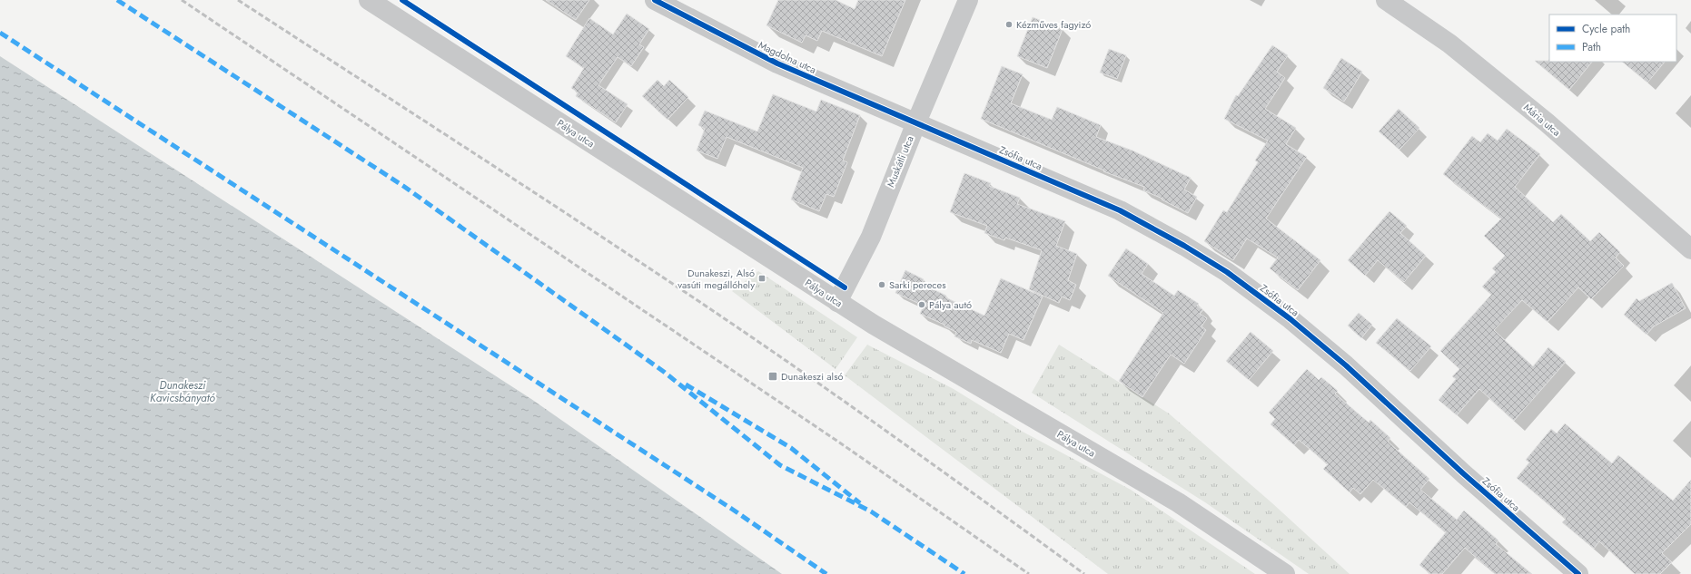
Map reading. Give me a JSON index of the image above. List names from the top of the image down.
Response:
{
  "streets": {
    "street": [
      "Magdolna utca",
      "Mária utca",
      "Pálya utca",
      "Zsófia utca",
      "Muskátli utca"
    ]
  },
  "crossings": [
    ["Magdolna utca", "Zsófia utca"],
    ["Magdolna utca", "Muskátli utca"],
    ["Pálya utca", "Muskátli utca"],
    ["Zsófia utca", "Muskátli utca"]
  ],
  "water": ["Dunakeszi Kavicsbányató"],
  "places": {
    "other": ["Kézműves fagyizó", "Sarki pereces", "Pálya autó"],
    "transit": ["Dunakeszi, Alsó vasúti megállóhely", "Dunakeszi alsó"]
  },
  "legend": ["Cycle path", "Path"]
}
